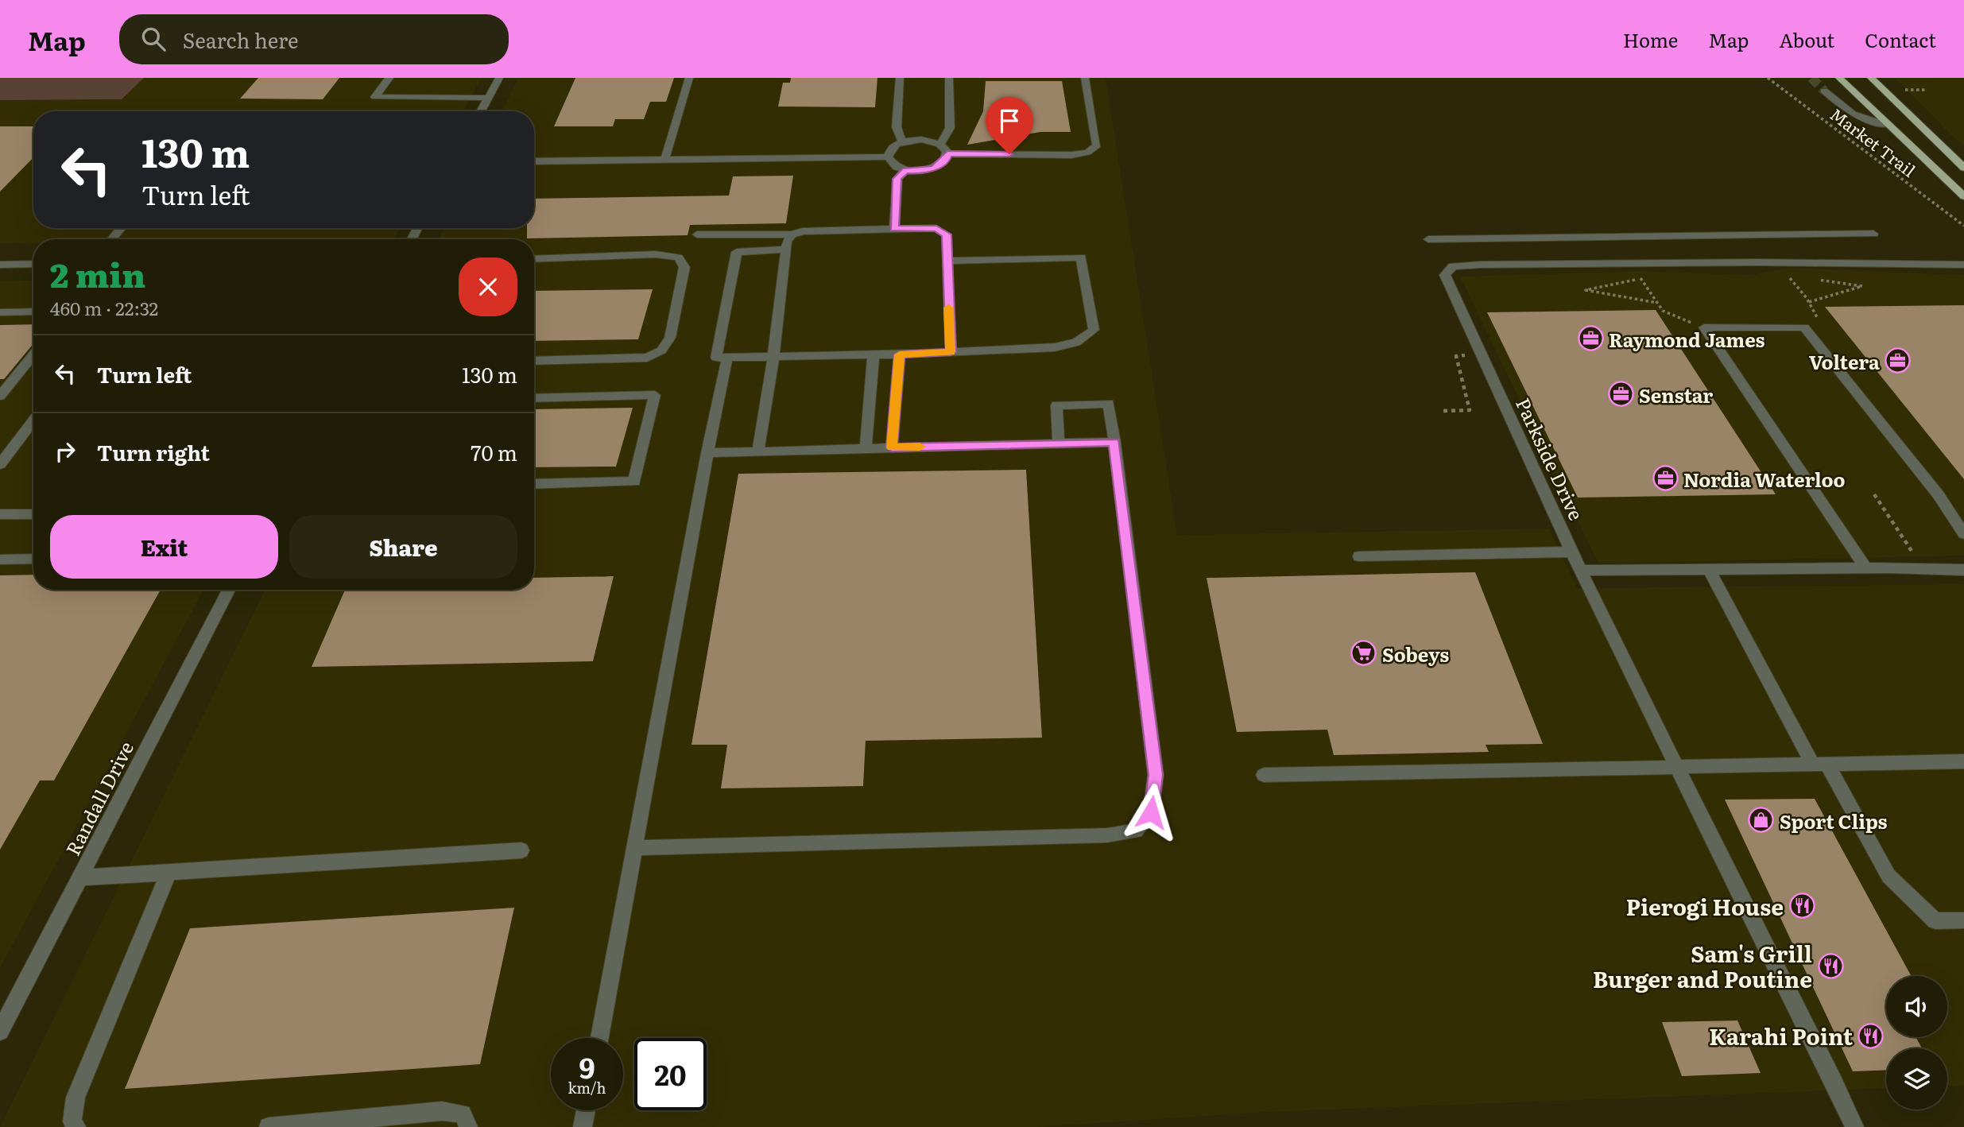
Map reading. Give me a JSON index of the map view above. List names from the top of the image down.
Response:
{
  "streets": {
    "street": ["Parkside Drive", "Randall Drive"],
    "path": ["Market Trail"]
  },
  "places": {
    "office": [
      "Raymond James",
      "Voltera",
      "Senstar",
      "Nordia Waterloo"
    ],
    "supermarket": ["Sobeys"],
    "shop": ["Sport Clips"],
    "restaurant": ["Pierogi House", "Sam's Grill Burger and Poutine", "Karahi Point"]
  },
  "page": {
    "header": "Map",
    "search": "Search here",
    "nav": [
      "Home",
      "Map",
      "About",
      "Contact"
    ],
    "turn": ["130 m", "Turn left"],
    "heading": ["2 min", "460 m · 22:32"],
    "list": [
      {
        "name": "Turn left",
        "value": "130 m"
      },
      {
        "name": "Turn right",
        "value": "70 m"
      }
    ],
    "buttons": ["Exit", "Share"],
    "speed": "9 km/h",
    "limit": "20"
  }
}
